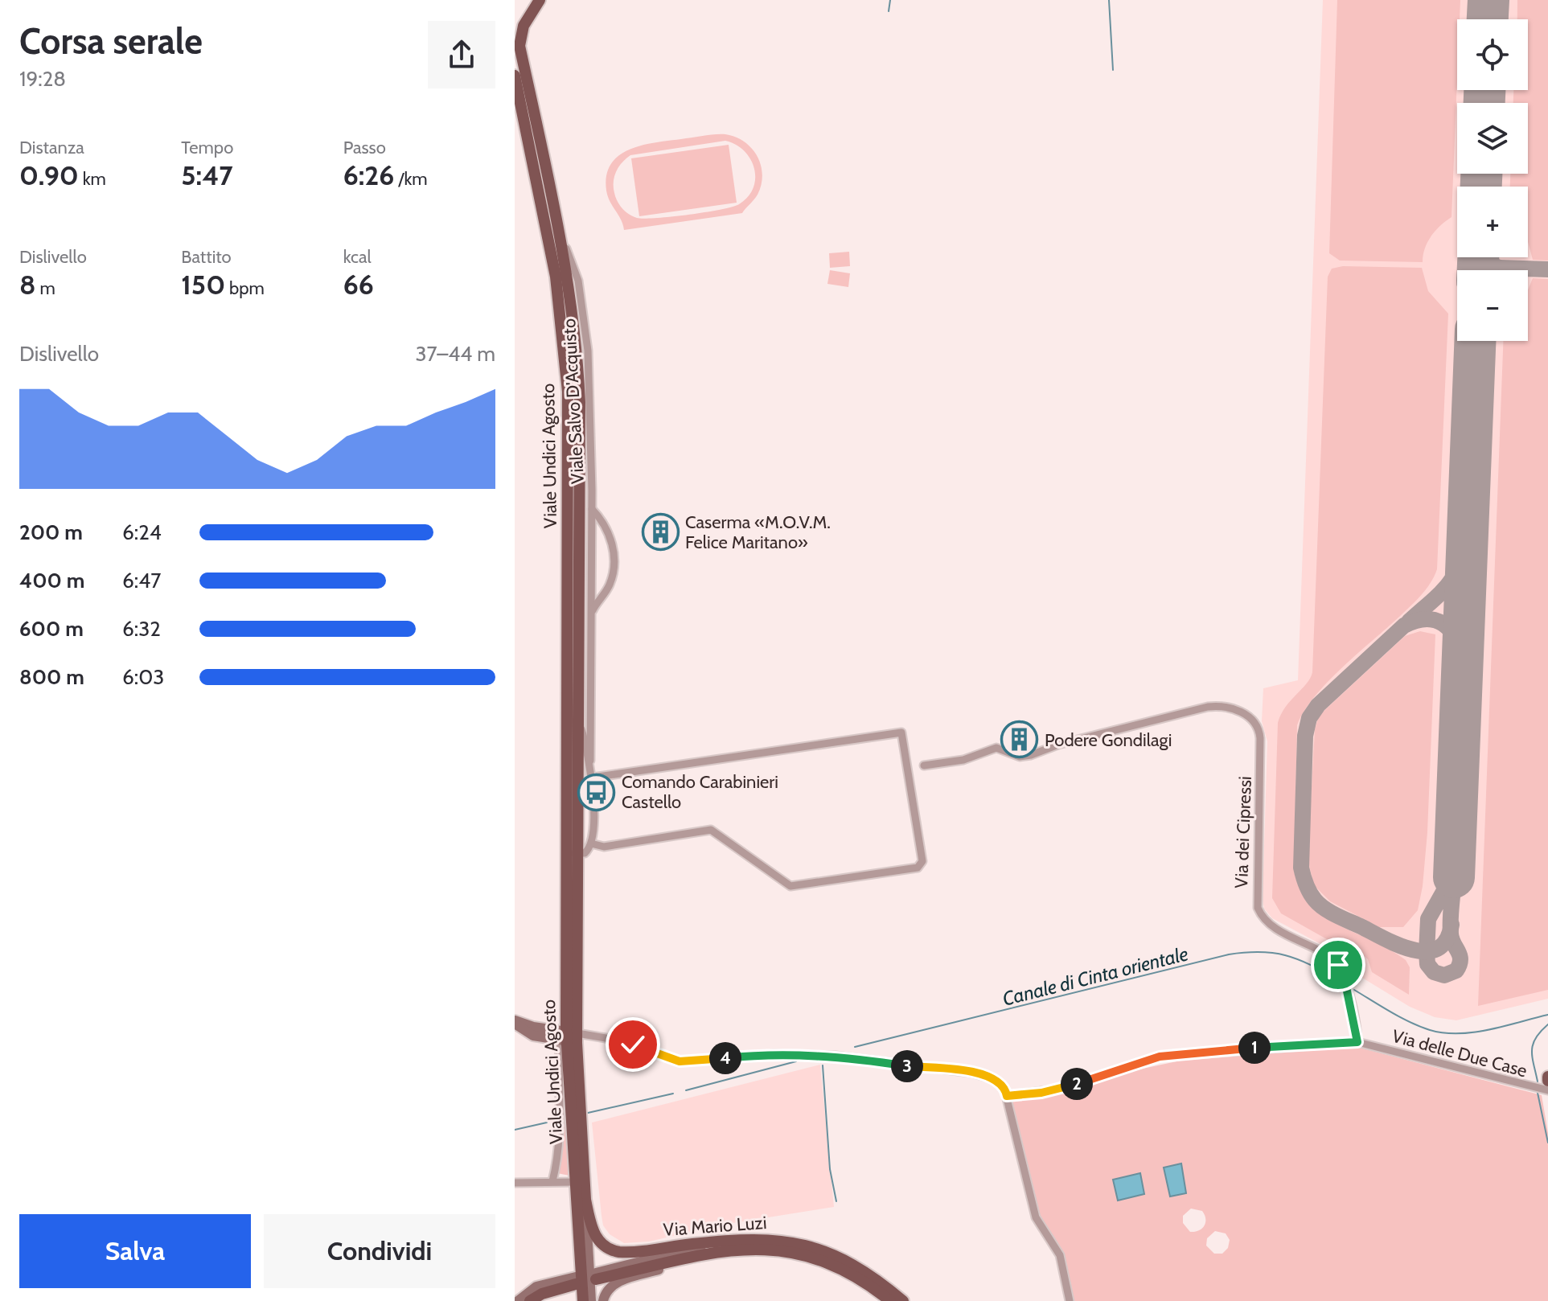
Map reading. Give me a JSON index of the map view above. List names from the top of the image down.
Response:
{
  "streets": {
    "main road": ["Viale Undici Agosto", "Via Mario Luzi"],
    "street": ["Viale Salvo D'Acquisto", "Via dei Cipressi", "Via delle Due Case"]
  },
  "crossings": [
    ["Viale Salvo D'Acquisto", "Viale Undici Agosto"],
    ["Viale Undici Agosto", "Via Mario Luzi"],
    ["Via dei Cipressi", "Via delle Due Case"]
  ],
  "water": ["Canale di Cinta orientale"],
  "places": {
    "building": ["Caserma «M.O.V.M. Felice Maritano»", "Podere Gondilagi"],
    "bus stop": ["Comando Carabinieri Castello"]
  },
  "page": {
    "heading": ["Corsa serale", "19:28"],
    "map_buttons": ["+", "−"],
    "stats": [
      ["Distanza", "0.90 km"],
      ["Tempo", "5:47"],
      ["Passo", "6:26 /km"],
      ["Dislivello", "8 m"],
      ["Battito", "150 bpm"],
      ["kcal", "66"]
    ],
    "chart": ["Dislivello", "37–44 m"],
    "list": [
      {
        "name": "200 m",
        "note": "6:24"
      },
      {
        "name": "400 m",
        "note": "6:47"
      },
      {
        "name": "600 m",
        "note": "6:32"
      },
      {
        "name": "800 m",
        "note": "6:03"
      }
    ],
    "pins": [
      "1",
      "4",
      "3",
      "2"
    ],
    "buttons": ["Salva", "Condividi"]
  }
}
